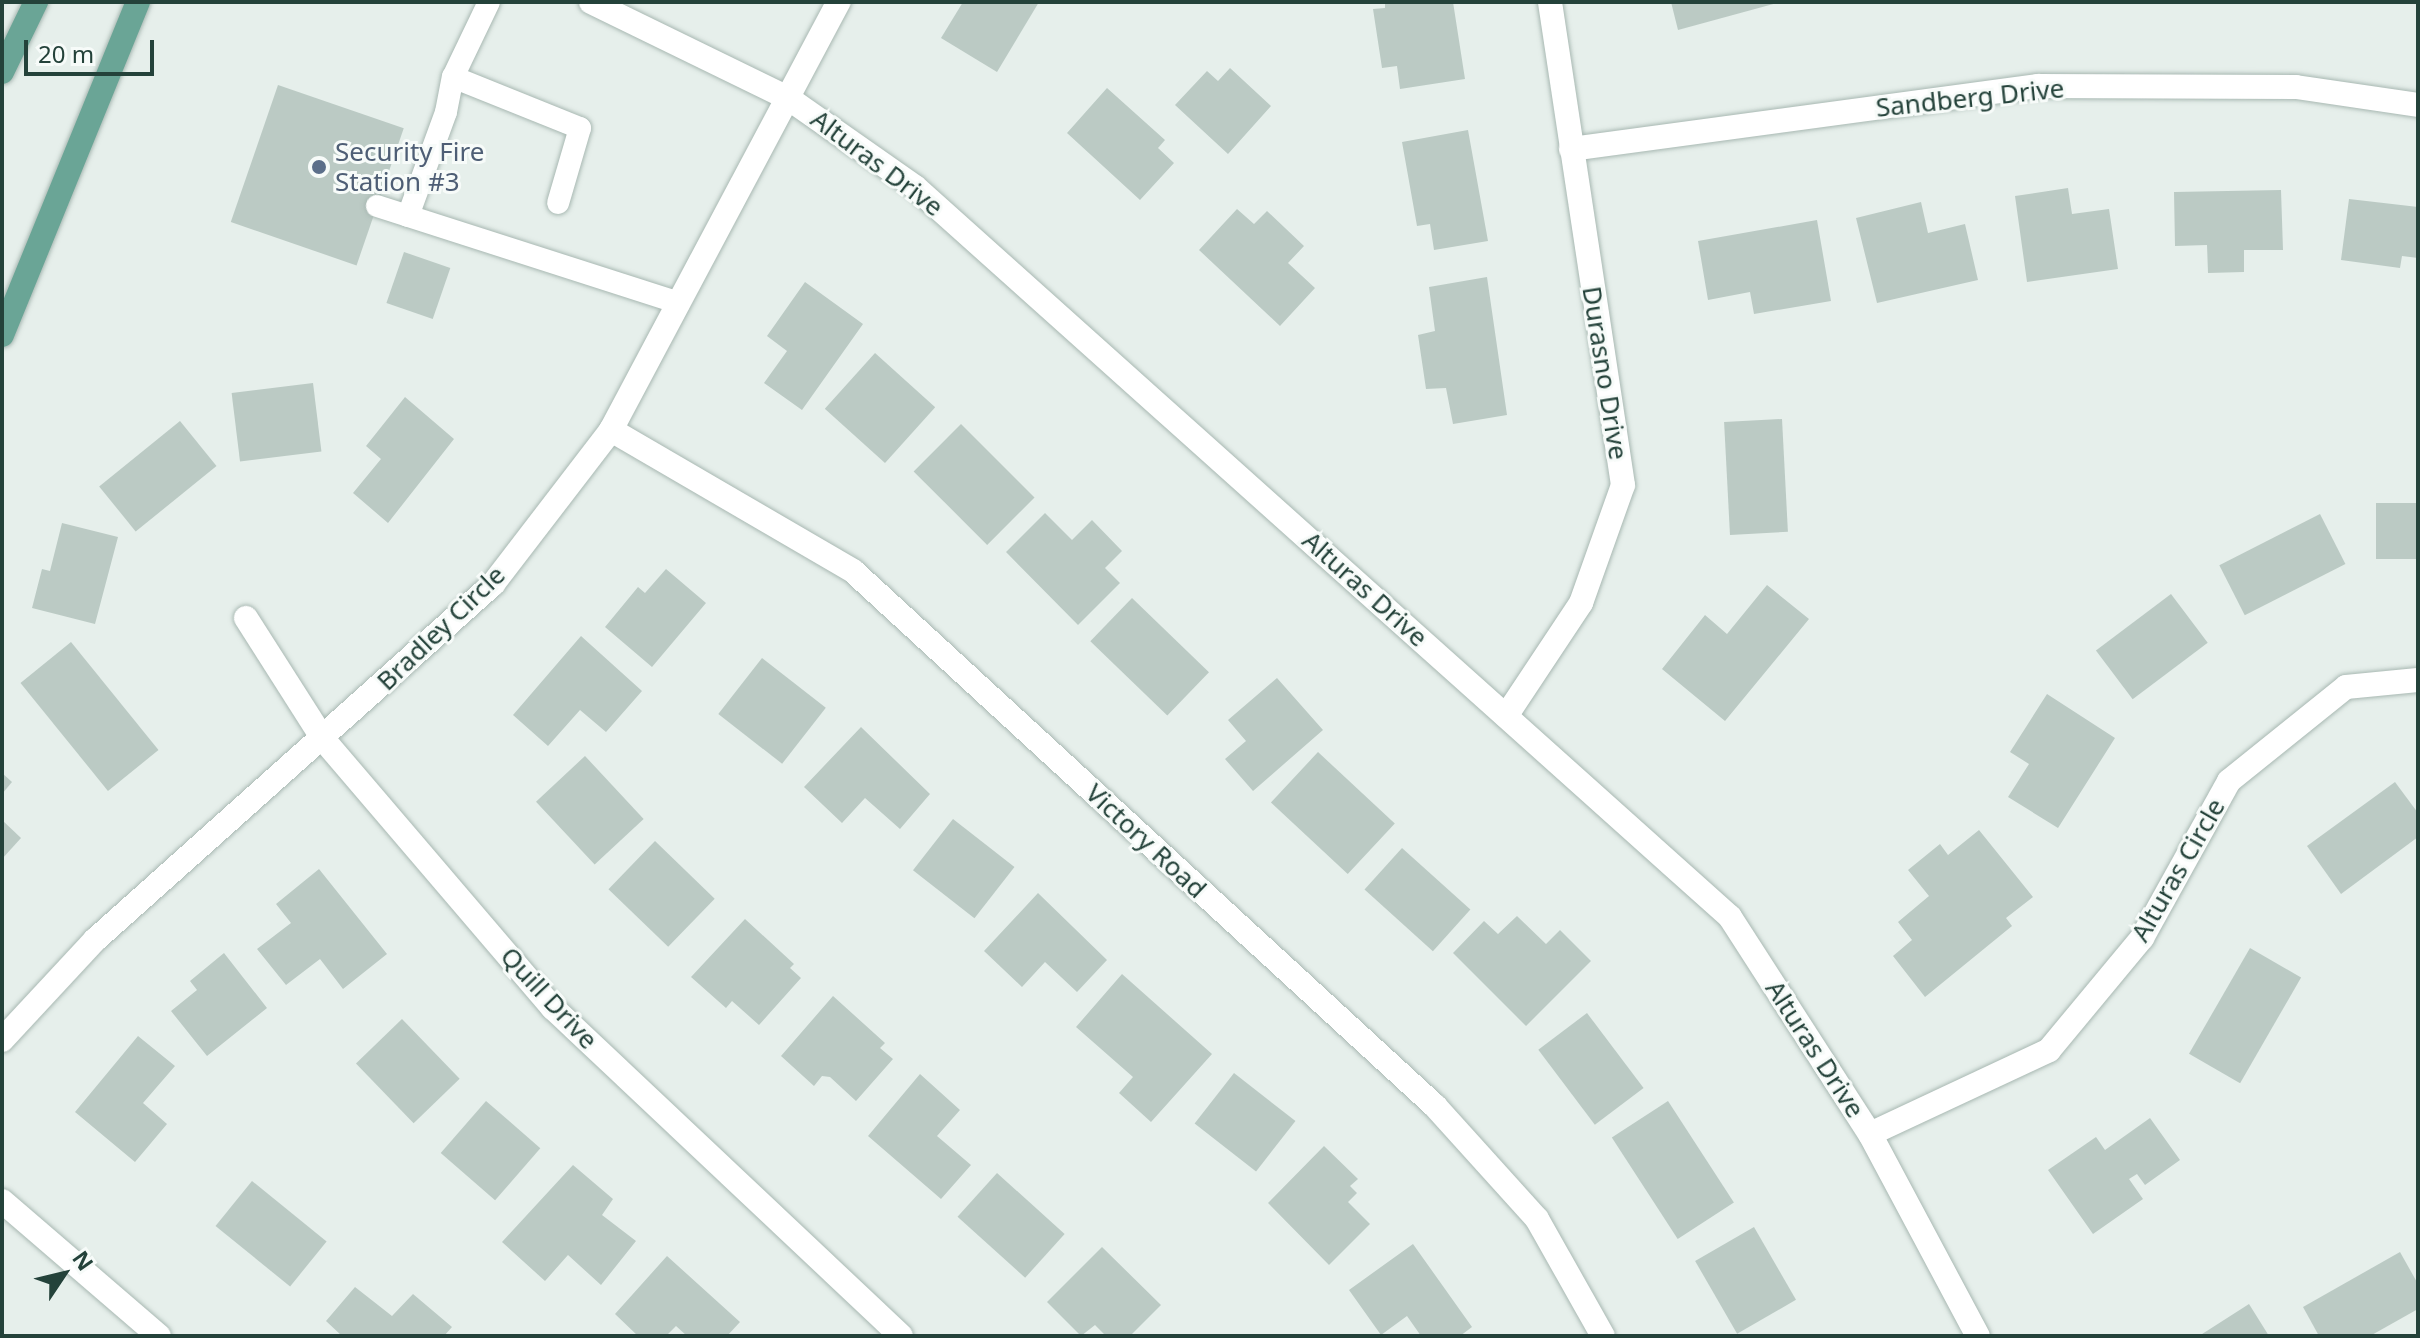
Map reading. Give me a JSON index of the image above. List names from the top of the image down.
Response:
{
  "streets": {
    "street": [
      "Sandberg Drive",
      "Alturas Drive",
      "Durasno Drive",
      "Bradley Circle",
      "Victory Road",
      "Alturas Circle",
      "Quill Drive"
    ]
  },
  "crossings": [
    ["Sandberg Drive", "Durasno Drive"],
    ["Alturas Drive", "Durasno Drive"],
    ["Alturas Drive", "Bradley Circle"],
    ["Alturas Drive", "Alturas Circle"],
    ["Bradley Circle", "Victory Road"],
    ["Bradley Circle", "Quill Drive"]
  ],
  "places": ["Security Fire Station #3"],
  "scale_bar": "20 m",
  "north": "top right"
}
